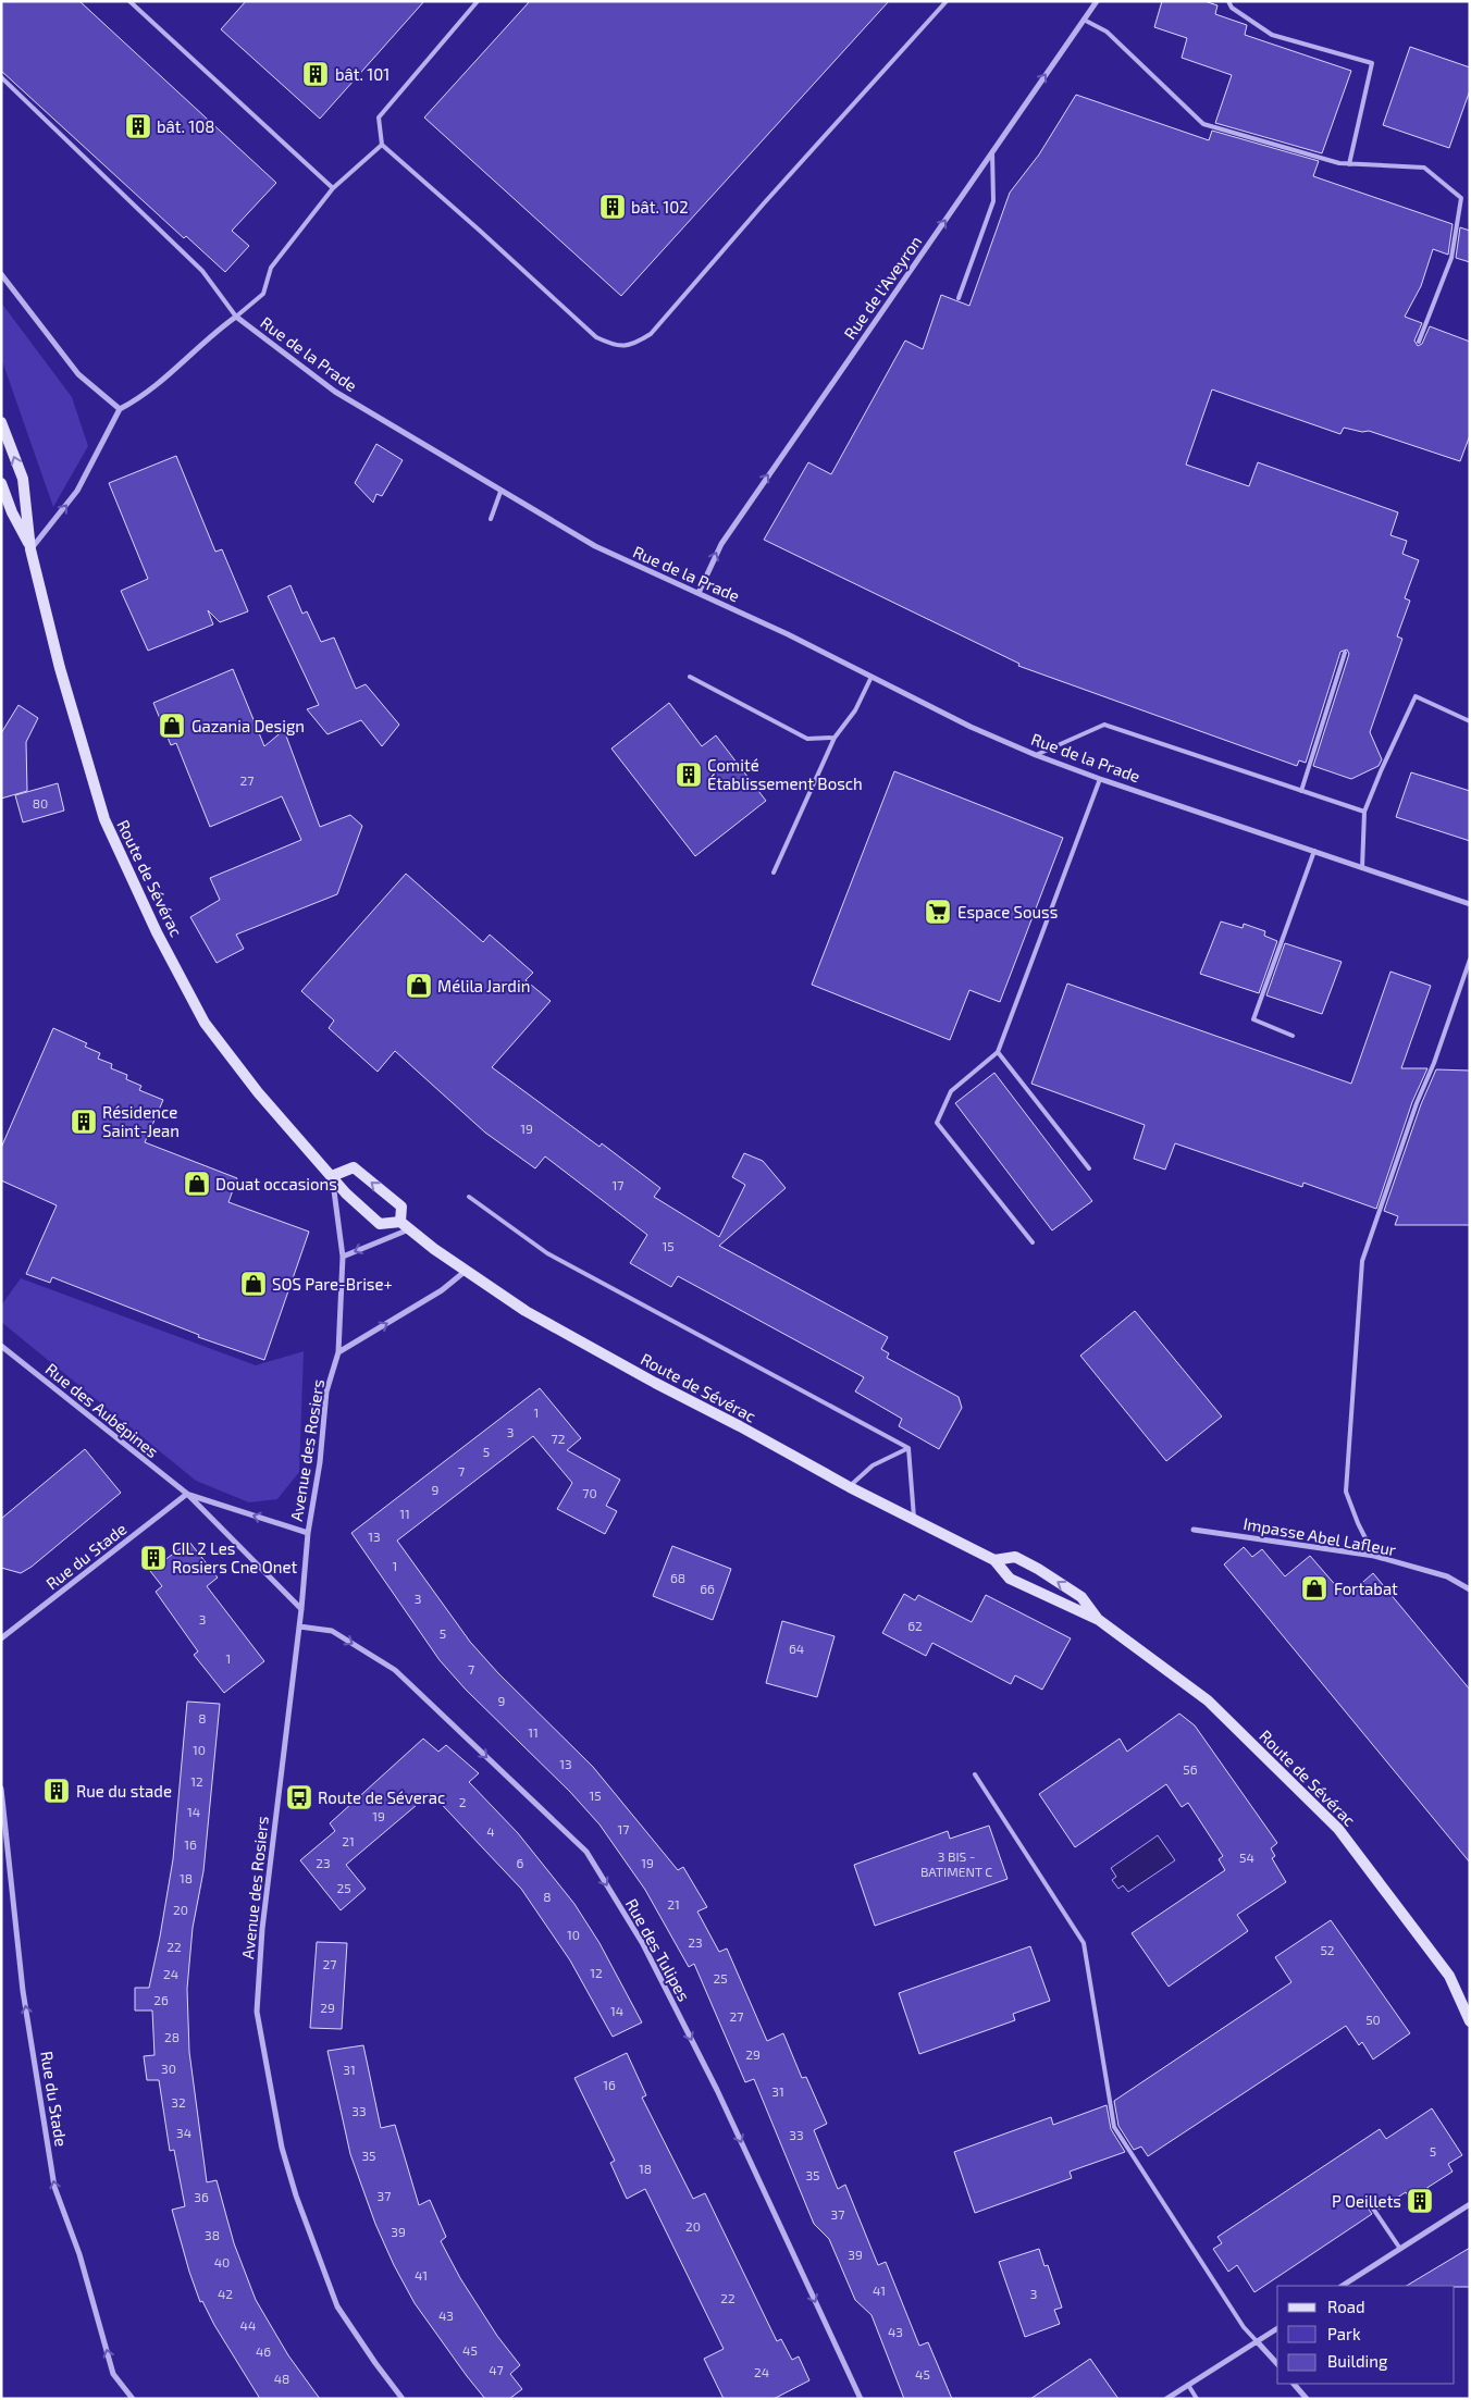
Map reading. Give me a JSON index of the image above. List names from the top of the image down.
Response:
{
  "streets": {
    "main road": ["Route de Sévérac"],
    "street": [
      "Rue de l'Aveyron",
      "Rue de la Prade",
      "Rue des Aubépines",
      "Avenue des Rosiers",
      "Impasse Abel Lafleur",
      "Rue du Stade",
      "Rue des Tulipes"
    ]
  },
  "crossings": [
    ["Rue de l'Aveyron", "Rue de la Prade"],
    ["Route de Sévérac", "Avenue des Rosiers"],
    ["Rue des Aubépines", "Avenue des Rosiers"],
    ["Rue des Aubépines", "Rue du Stade"],
    ["Avenue des Rosiers", "Rue des Tulipes"]
  ],
  "one_way": ["Rue de l'Aveyron", "Rue du Stade", "Rue des Tulipes"],
  "places": {
    "building": [
      "bât. 101",
      "bât. 108",
      "bât. 102",
      "Comité Établissement Bosch",
      "Résidence Saint-Jean",
      "CIL 2 Les Rosiers Cne Onet",
      "Rue du stade",
      "P Oeillets"
    ],
    "shop": [
      "Gazania Design",
      "Mélila Jardin",
      "Douat occasions",
      "SOS Pare-Brise+",
      "Fortabat"
    ],
    "supermarket": ["Espace Souss"],
    "bus stop": ["Route de Séverac"]
  },
  "house_numbers": [
    "27",
    "80",
    "19",
    "17",
    "15",
    "1",
    "3",
    "72",
    "5",
    "7",
    "9",
    "70",
    "11",
    "13",
    "1",
    "68",
    "66",
    "3",
    "3",
    "62",
    "5",
    "64",
    "1",
    "7",
    "9",
    "8",
    "11",
    "10",
    "13",
    "56",
    "12",
    "15",
    "2",
    "14",
    "19",
    "17",
    "4",
    "21",
    "16",
    "3 BIS - BATIMENT C",
    "54",
    "23",
    "6",
    "19",
    "18",
    "25",
    "8",
    "21",
    "20",
    "10",
    "23",
    "22",
    "52",
    "27",
    "12",
    "24",
    "25",
    "26",
    "29",
    "14",
    "27",
    "50",
    "28",
    "29",
    "30",
    "31",
    "16",
    "31",
    "32",
    "33",
    "34",
    "33",
    "5",
    "35",
    "18",
    "35",
    "37",
    "36",
    "37",
    "20",
    "39",
    "38",
    "39",
    "40",
    "41",
    "41",
    "42",
    "3",
    "22",
    "43",
    "44",
    "43",
    "45",
    "46",
    "47",
    "24",
    "45",
    "48"
  ],
  "legend": ["Road", "Park", "Building"]
}
